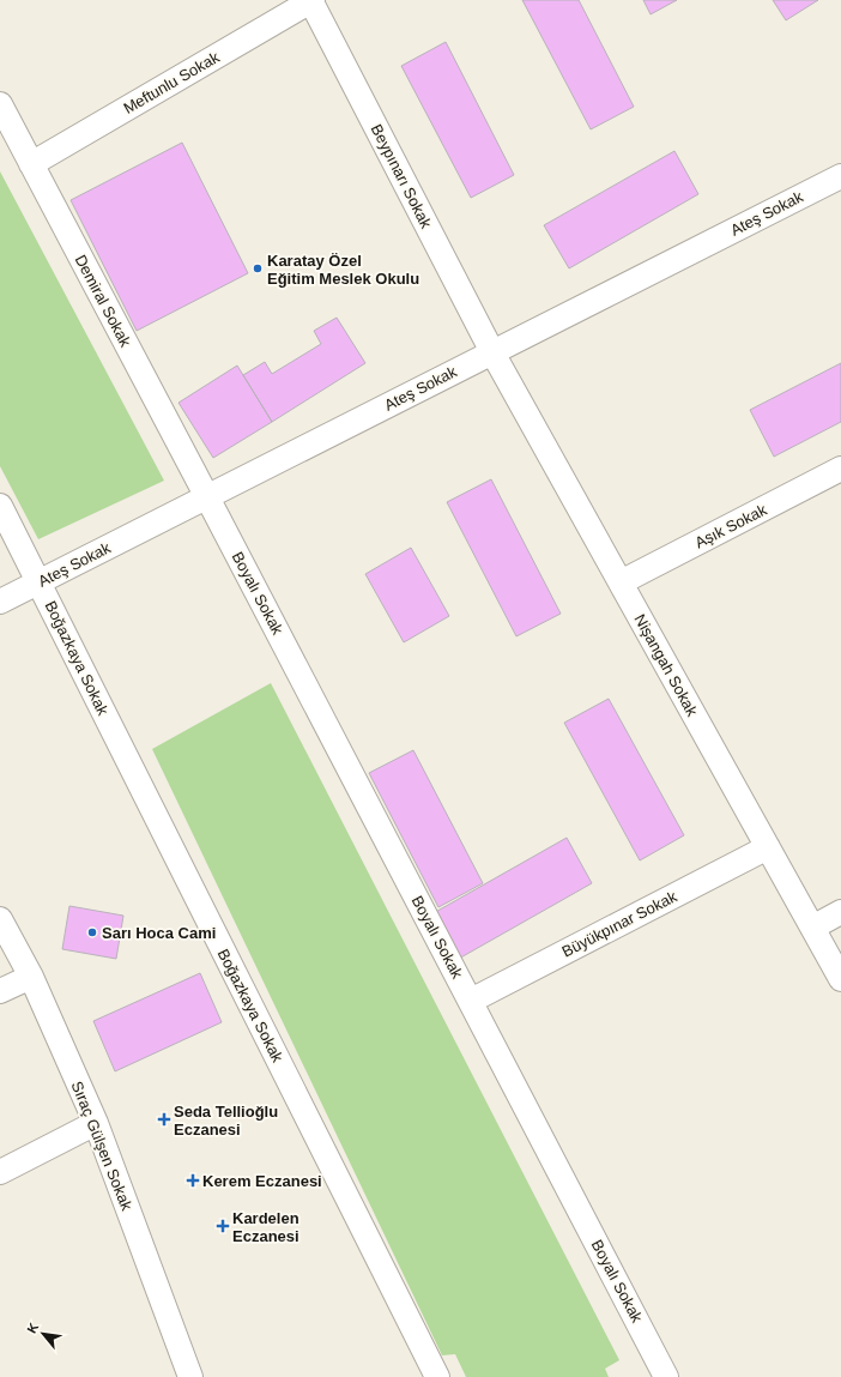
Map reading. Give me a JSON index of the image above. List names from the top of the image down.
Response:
{
  "streets": {
    "street": [
      "Meftunlu Sokak",
      "Beypınarı Sokak",
      "Ateş Sokak",
      "Demiral Sokak",
      "Aşık Sokak",
      "Boyalı Sokak",
      "Boğazkaya Sokak",
      "Nişangah Sokak",
      "Büyükpınar Sokak",
      "Sıraç Gülşen Sokak"
    ]
  },
  "crossings": [
    ["Meftunlu Sokak", "Beypınarı Sokak"],
    ["Meftunlu Sokak", "Demiral Sokak"],
    ["Beypınarı Sokak", "Ateş Sokak"],
    ["Beypınarı Sokak", "Nişangah Sokak"],
    ["Ateş Sokak", "Demiral Sokak"],
    ["Ateş Sokak", "Boyalı Sokak"],
    ["Ateş Sokak", "Boğazkaya Sokak"],
    ["Ateş Sokak", "Nişangah Sokak"],
    ["Demiral Sokak", "Boyalı Sokak"],
    ["Aşık Sokak", "Nişangah Sokak"],
    ["Boyalı Sokak", "Büyükpınar Sokak"],
    ["Nişangah Sokak", "Büyükpınar Sokak"]
  ],
  "places": {
    "other": ["Karatay Özel Eğitim Meslek Okulu", "Sarı Hoca Cami"],
    "health": ["Seda Tellioğlu Eczanesi", "Kerem Eczanesi", "Kardelen Eczanesi"]
  },
  "north": "top left"
}
